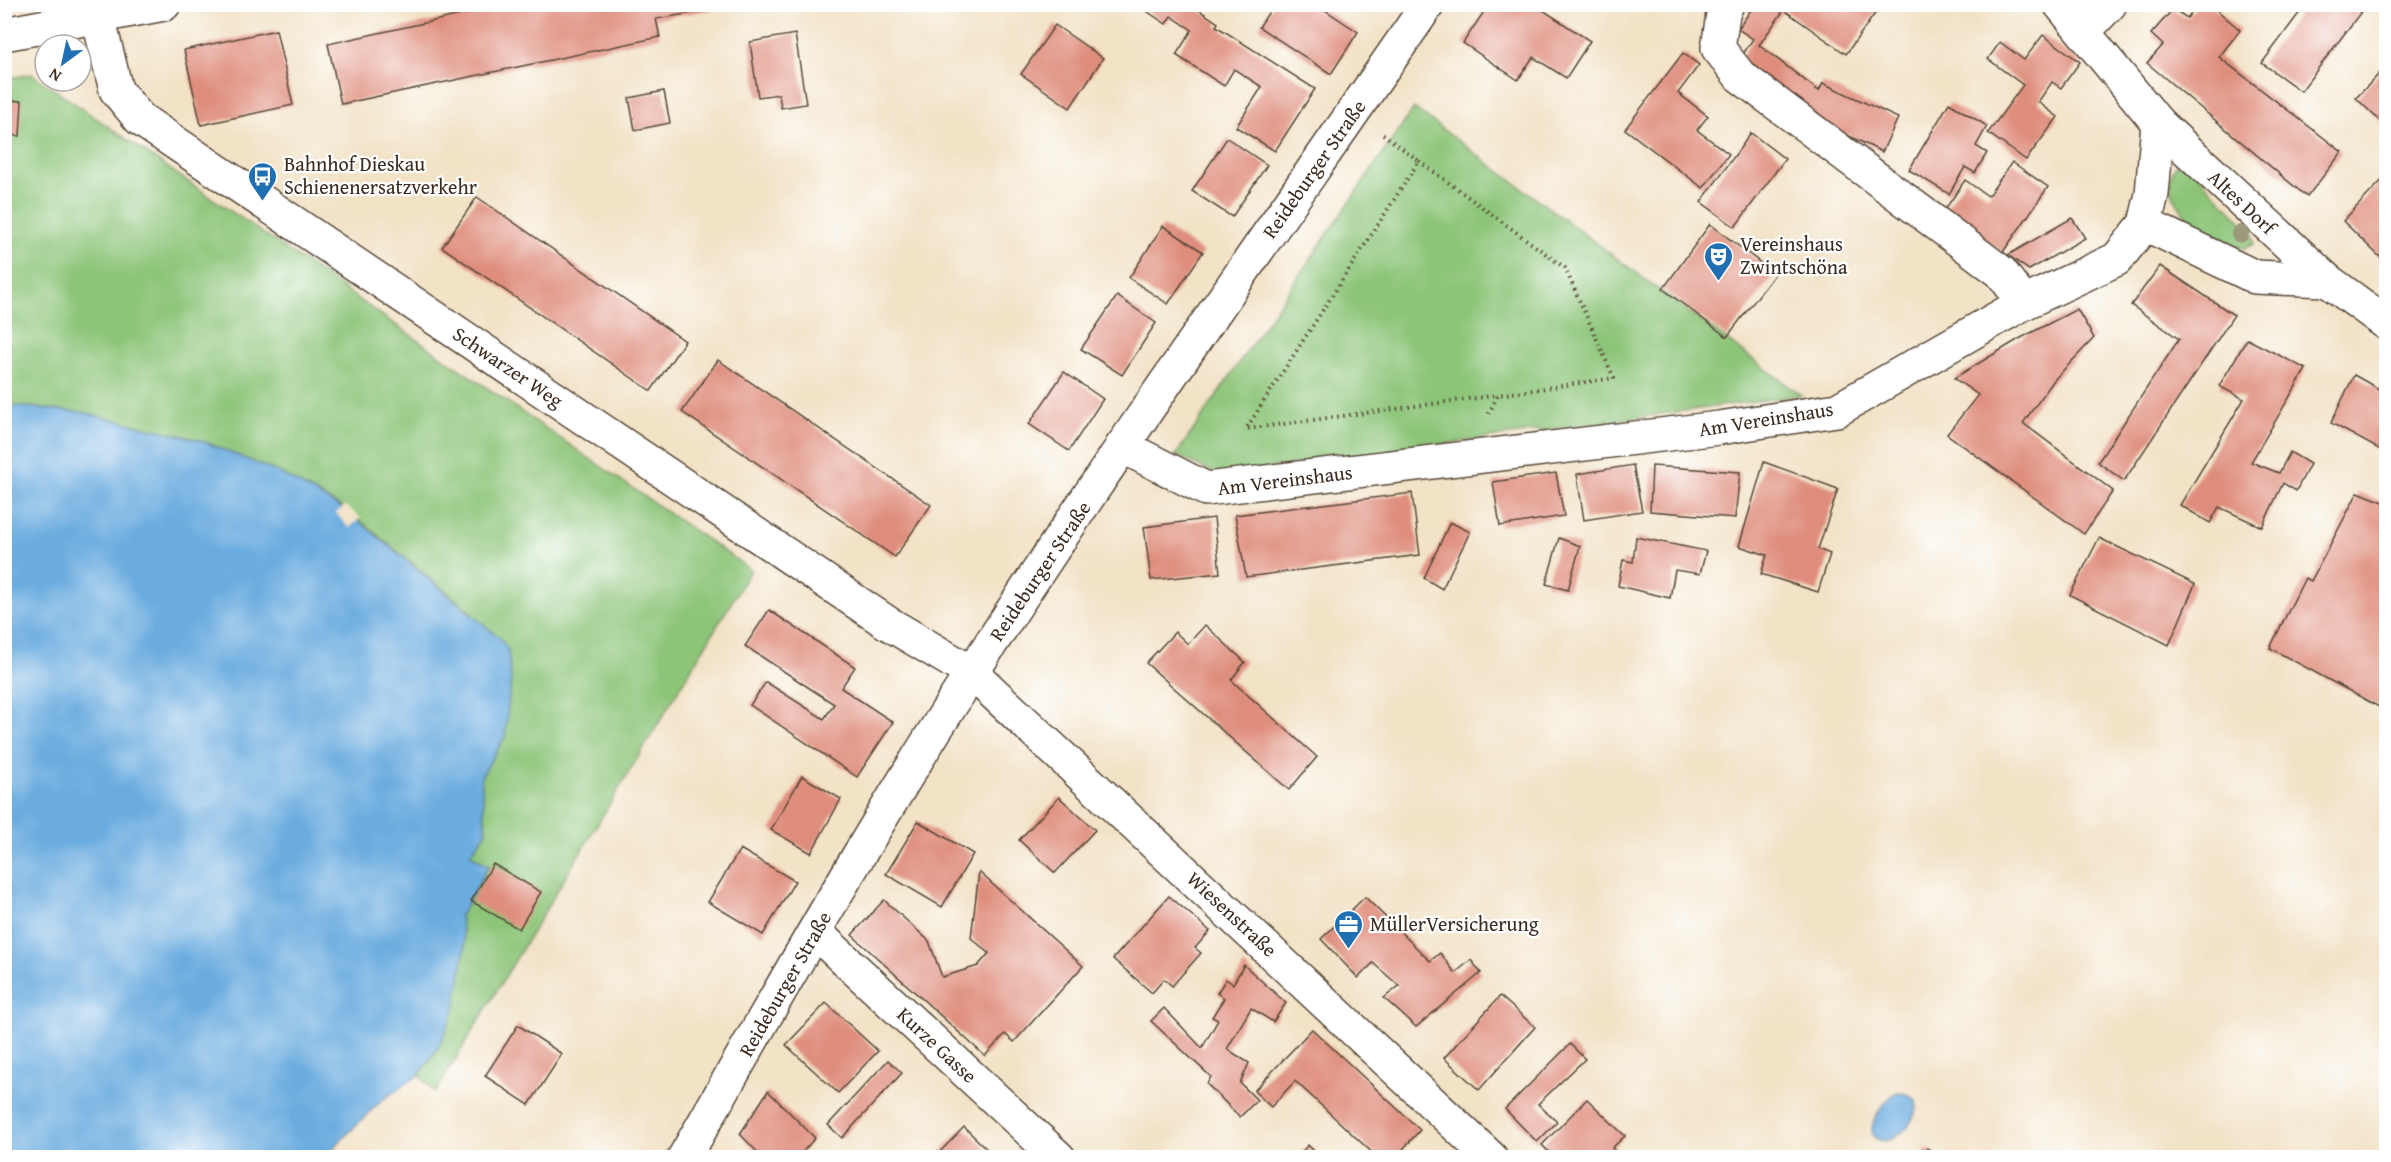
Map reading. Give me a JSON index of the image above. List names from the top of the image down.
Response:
{
  "streets": {
    "street": [
      "Reideburger Straße",
      "Altes Dorf",
      "Schwarzer Weg",
      "Am Vereinshaus",
      "Wiesenstraße",
      "Kurze Gasse"
    ]
  },
  "crossings": [
    ["Reideburger Straße", "Schwarzer Weg"],
    ["Reideburger Straße", "Am Vereinshaus"],
    ["Reideburger Straße", "Wiesenstraße"],
    ["Reideburger Straße", "Kurze Gasse"],
    ["Schwarzer Weg", "Wiesenstraße"]
  ],
  "places": {
    "bus stop": ["Bahnhof Dieskau Schienenersatzverkehr"],
    "theatre": ["Vereinshaus Zwintschöna"],
    "office": ["MüllerVersicherung"]
  },
  "north": "bottom left"
}
